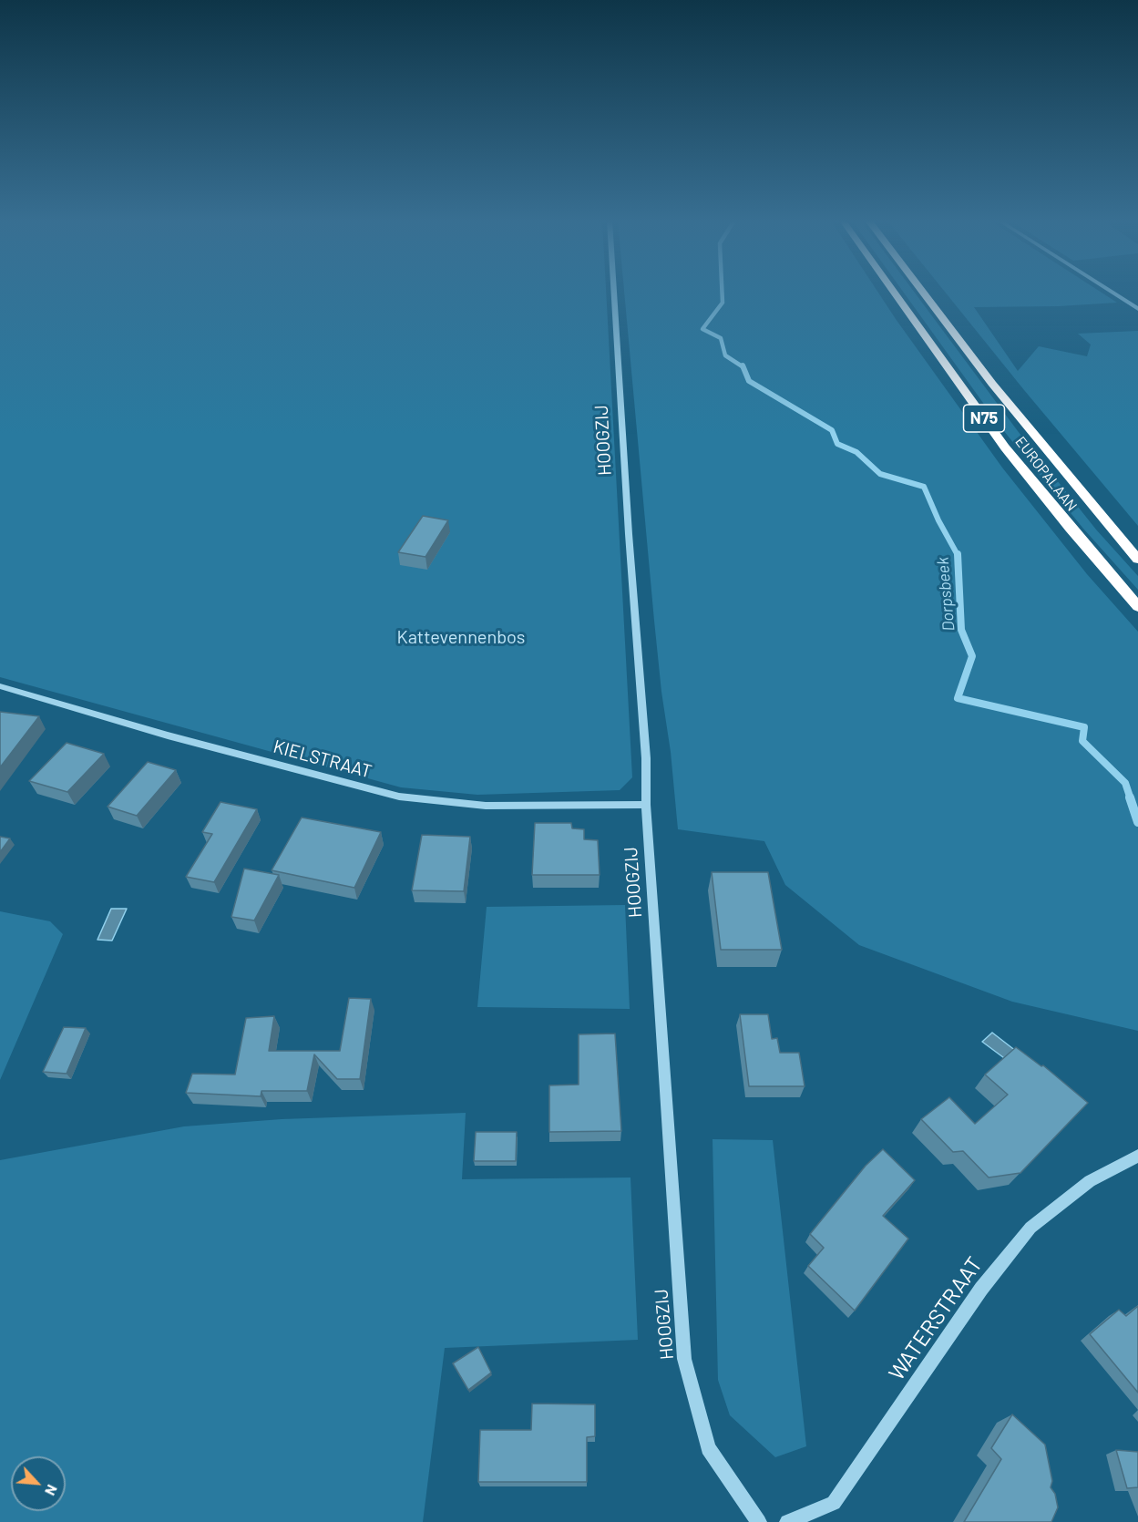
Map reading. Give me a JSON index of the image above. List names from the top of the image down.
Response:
{
  "streets": {
    "highway": ["N75", "EUROPALAAN"],
    "street": ["HOOGZIJ", "KIELSTRAAT", "WATERSTRAAT"]
  },
  "crossings": [
    ["HOOGZIJ", "KIELSTRAAT"]
  ],
  "water": ["Dorpsbeek"],
  "parks": ["Kattevennenbos"],
  "north": "bottom right"
}
